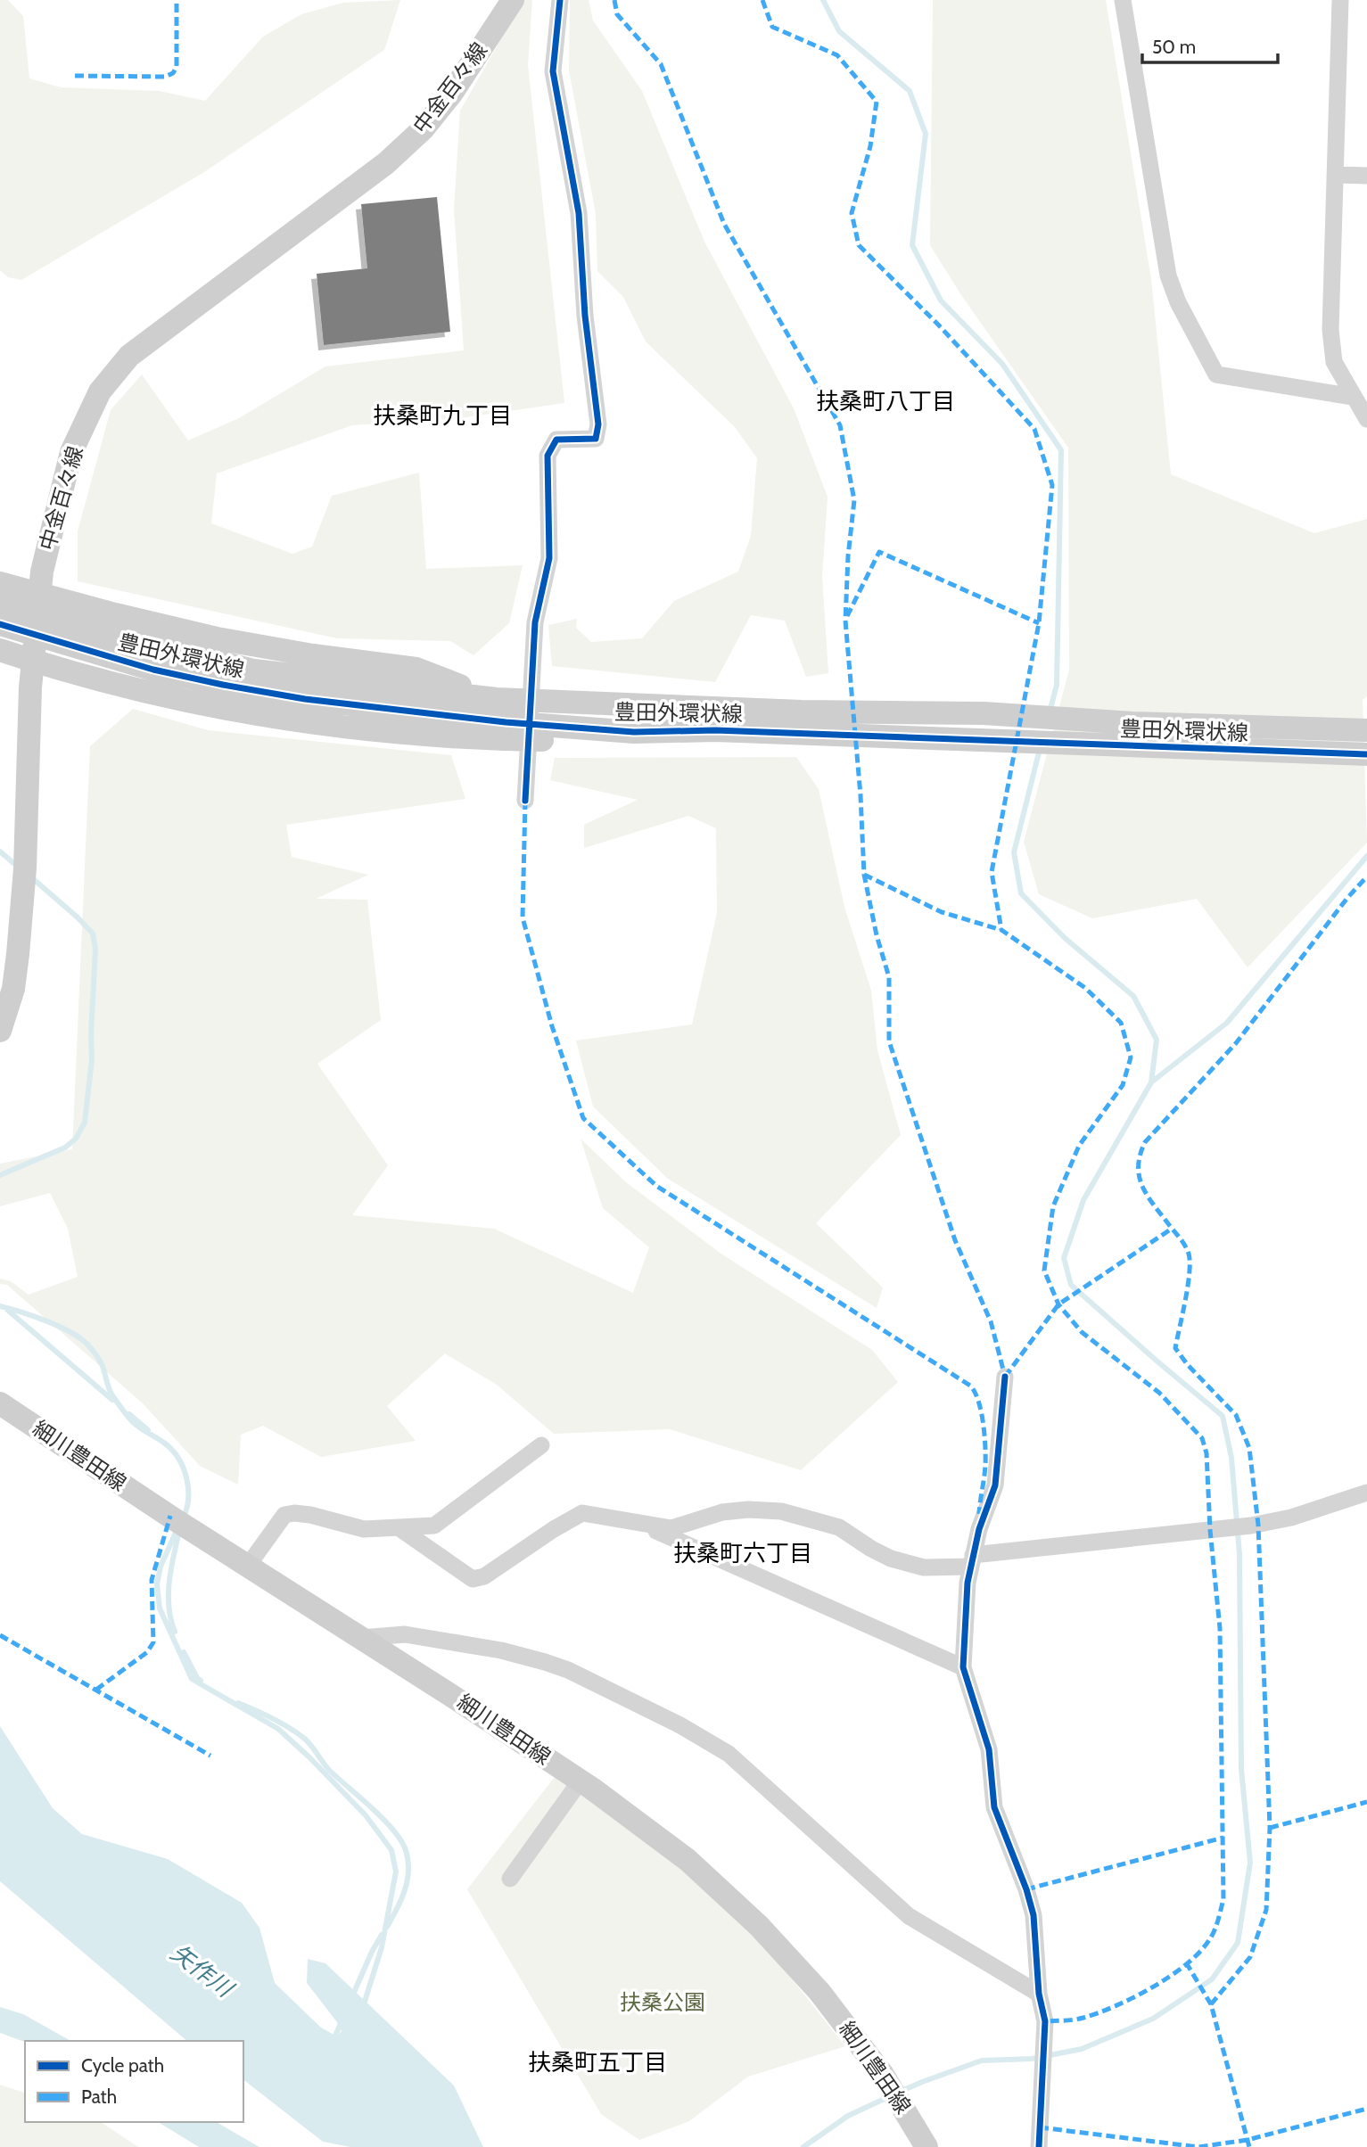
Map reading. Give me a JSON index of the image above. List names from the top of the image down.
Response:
{
  "streets": {
    "street": ["中金百々線", "豊田外環状線", "細川豊田線"]
  },
  "districts": [
    "扶桑町八丁目",
    "扶桑町九丁目",
    "扶桑町六丁目",
    "扶桑町五丁目"
  ],
  "water": ["矢作川"],
  "parks": ["扶桑公園"],
  "legend": ["Cycle path", "Path"],
  "scale_bar": "50 m"
}
